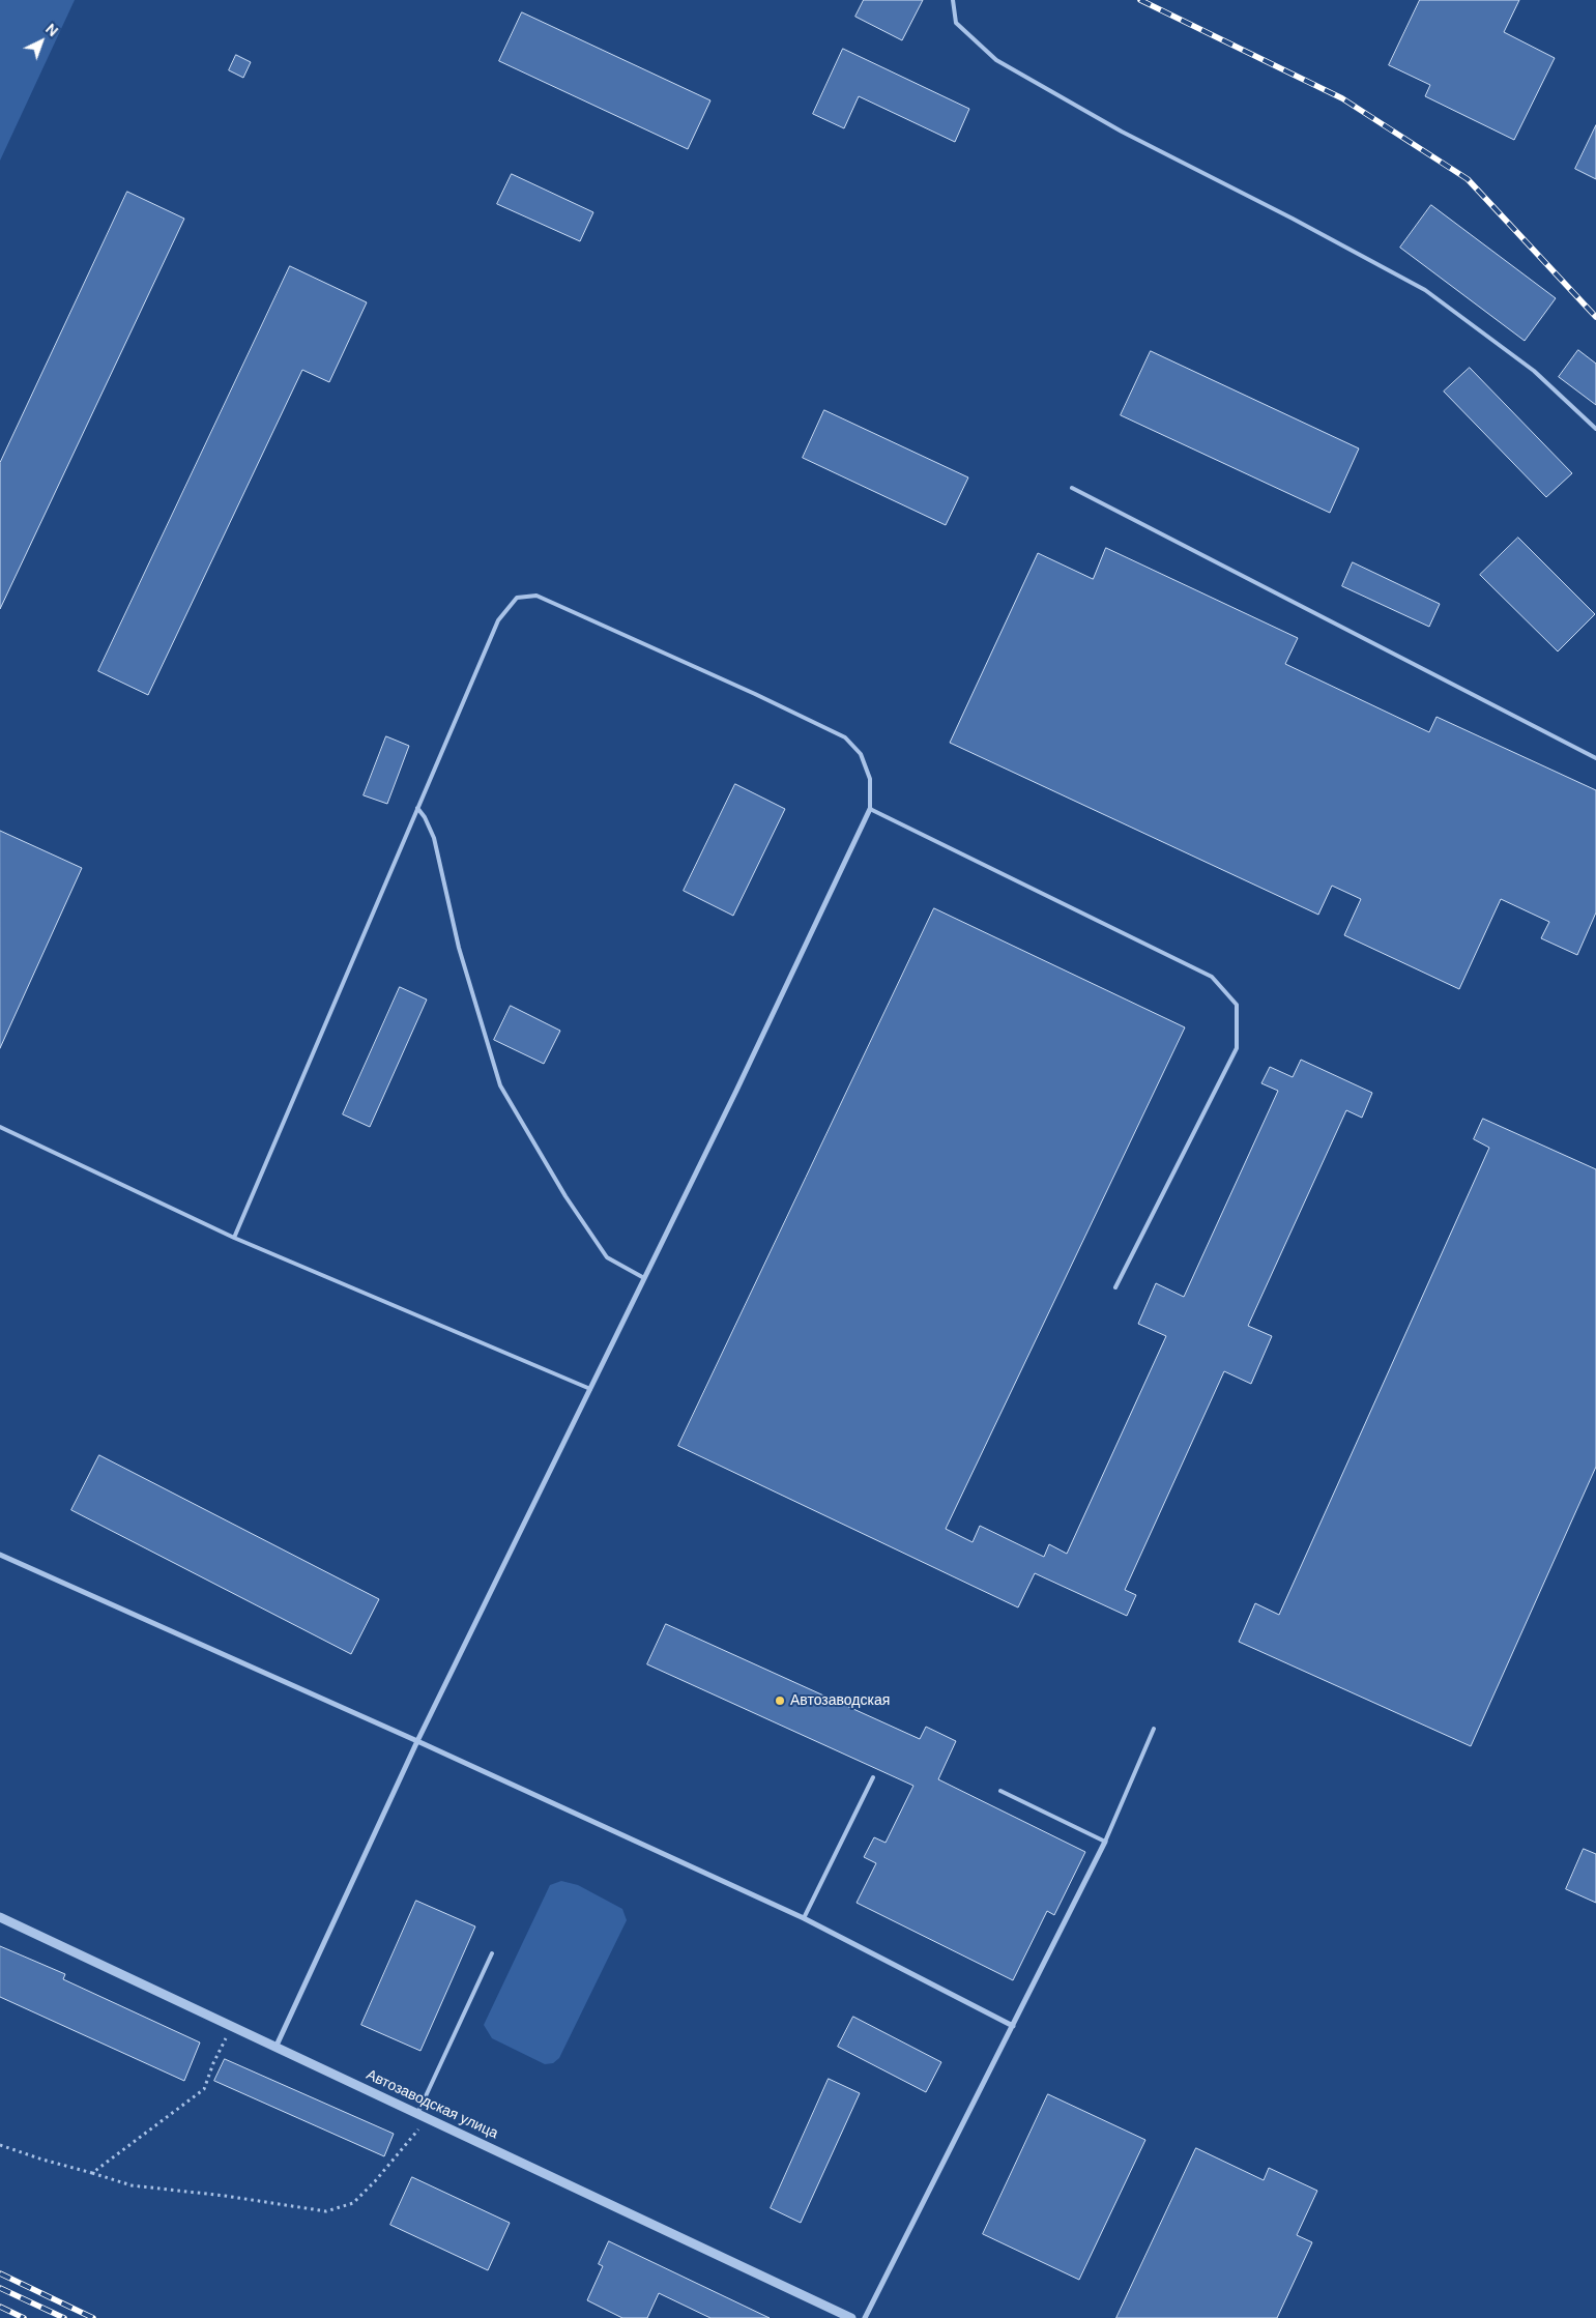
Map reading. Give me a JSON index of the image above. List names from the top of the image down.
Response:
{
  "streets": {
    "street": ["Автозаводская улица"]
  },
  "places": ["Автозаводская"],
  "north": "top right"
}
